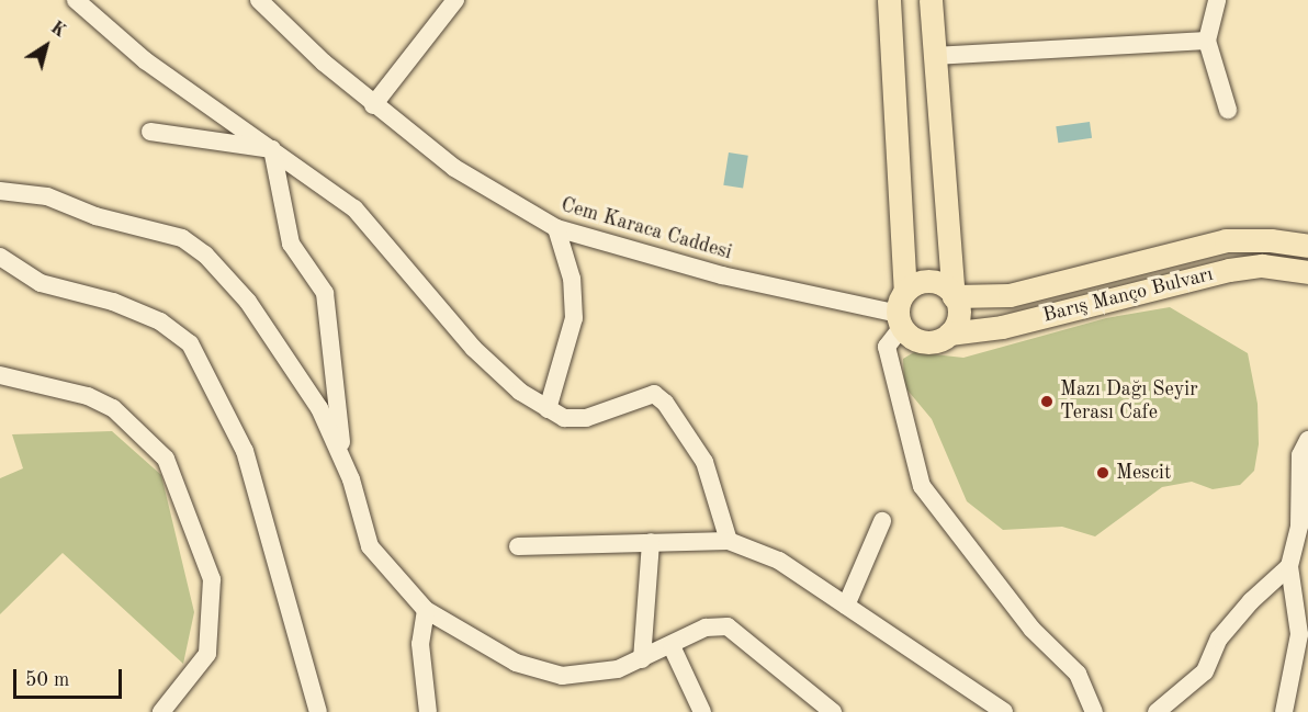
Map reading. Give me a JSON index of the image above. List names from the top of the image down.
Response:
{
  "streets": {
    "main road": ["Barış Manço Bulvarı"],
    "street": ["Cem Karaca Caddesi"]
  },
  "crossings": [
    ["Cem Karaca Caddesi", "Barış Manço Bulvarı"]
  ],
  "places": ["Mazı Dağı Seyir Terası Cafe", "Mescit"],
  "scale_bar": "50 m",
  "north": "top right"
}
